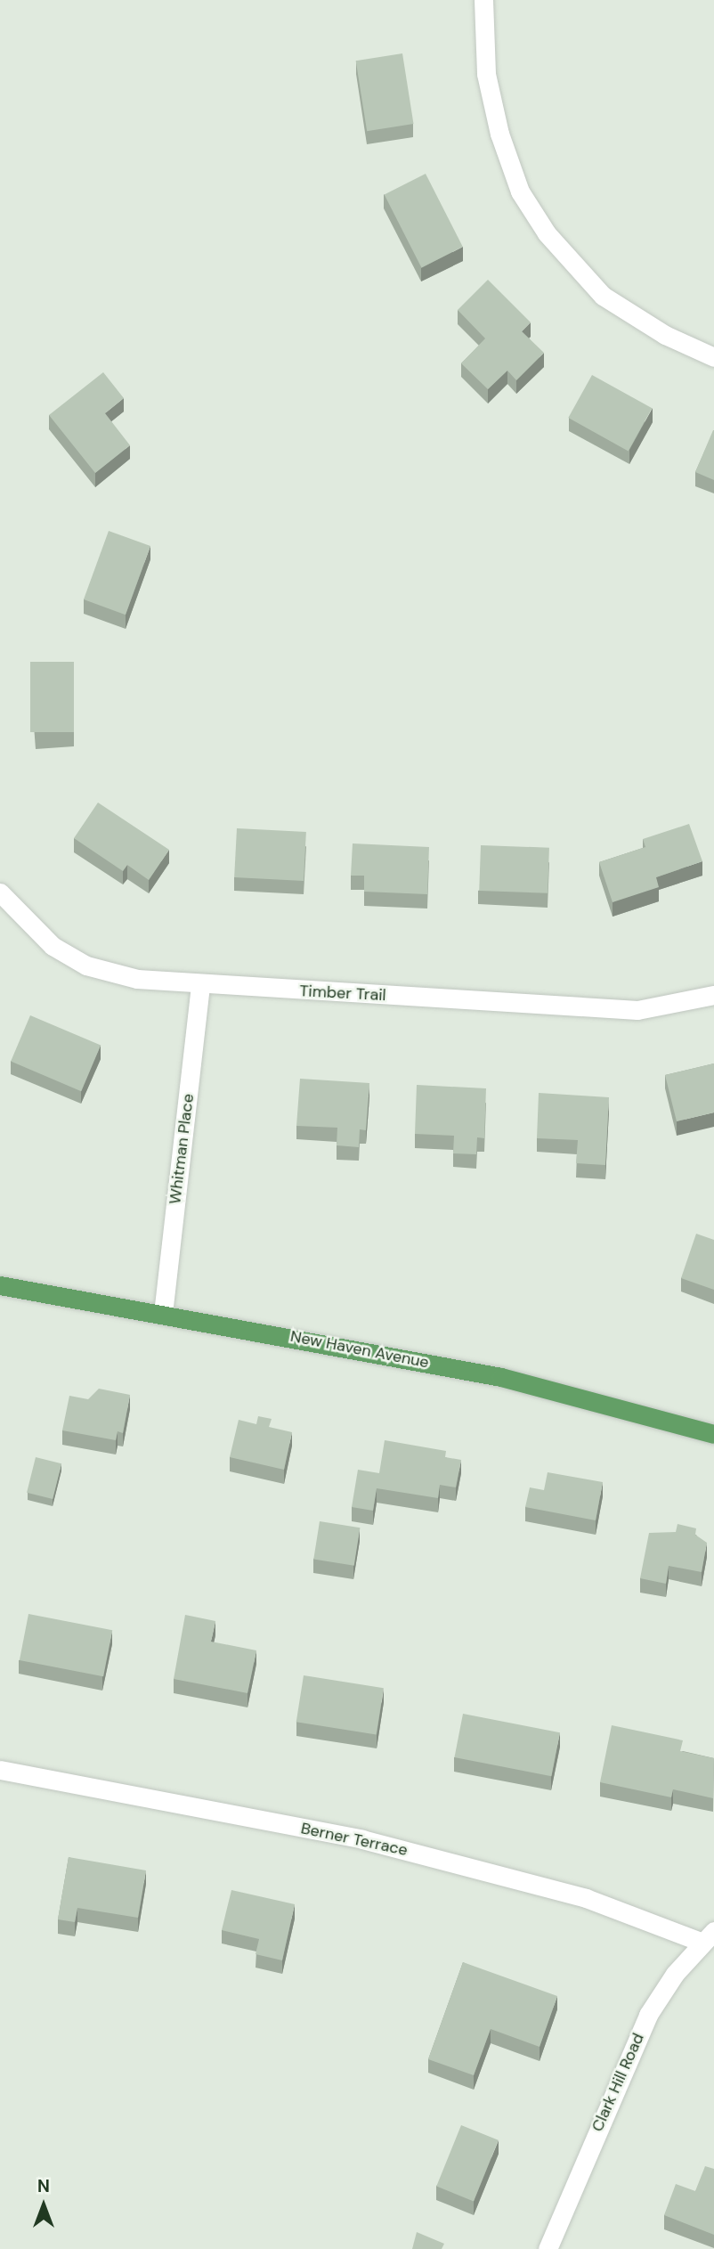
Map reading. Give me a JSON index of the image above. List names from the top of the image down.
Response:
{
  "streets": {
    "main road": ["New Haven Avenue"],
    "street": [
      "Timber Trail",
      "Whitman Place",
      "Berner Terrace",
      "Clark Hill Road"
    ]
  },
  "crossings": [
    ["Timber Trail", "Whitman Place"],
    ["Whitman Place", "New Haven Avenue"],
    ["Berner Terrace", "Clark Hill Road"]
  ],
  "north": "top"
}
